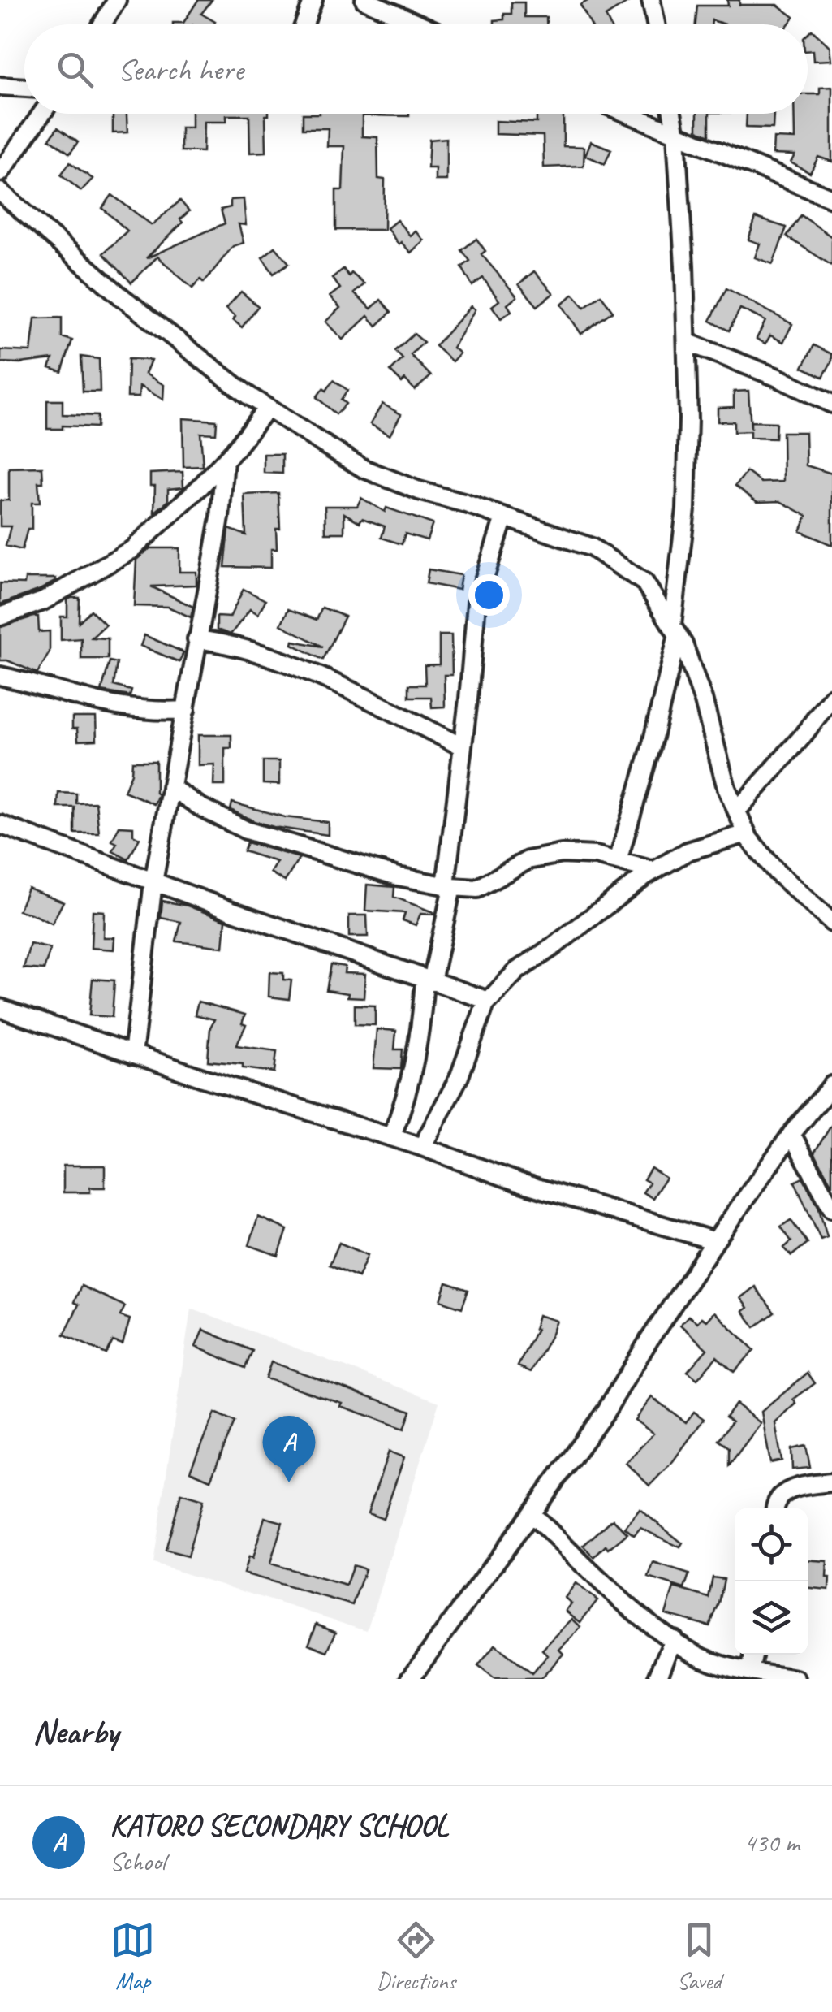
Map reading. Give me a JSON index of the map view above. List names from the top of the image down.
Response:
{
  "page": {
    "search": "Search here",
    "pins": "A",
    "heading": "Nearby",
    "list": [
      {
        "mark": "A",
        "name": "KATORO SECONDARY SCHOOL",
        "note": "School",
        "value": "430 m"
      }
    ],
    "nav": ["Map", "Directions", "Saved"]
  }
}
